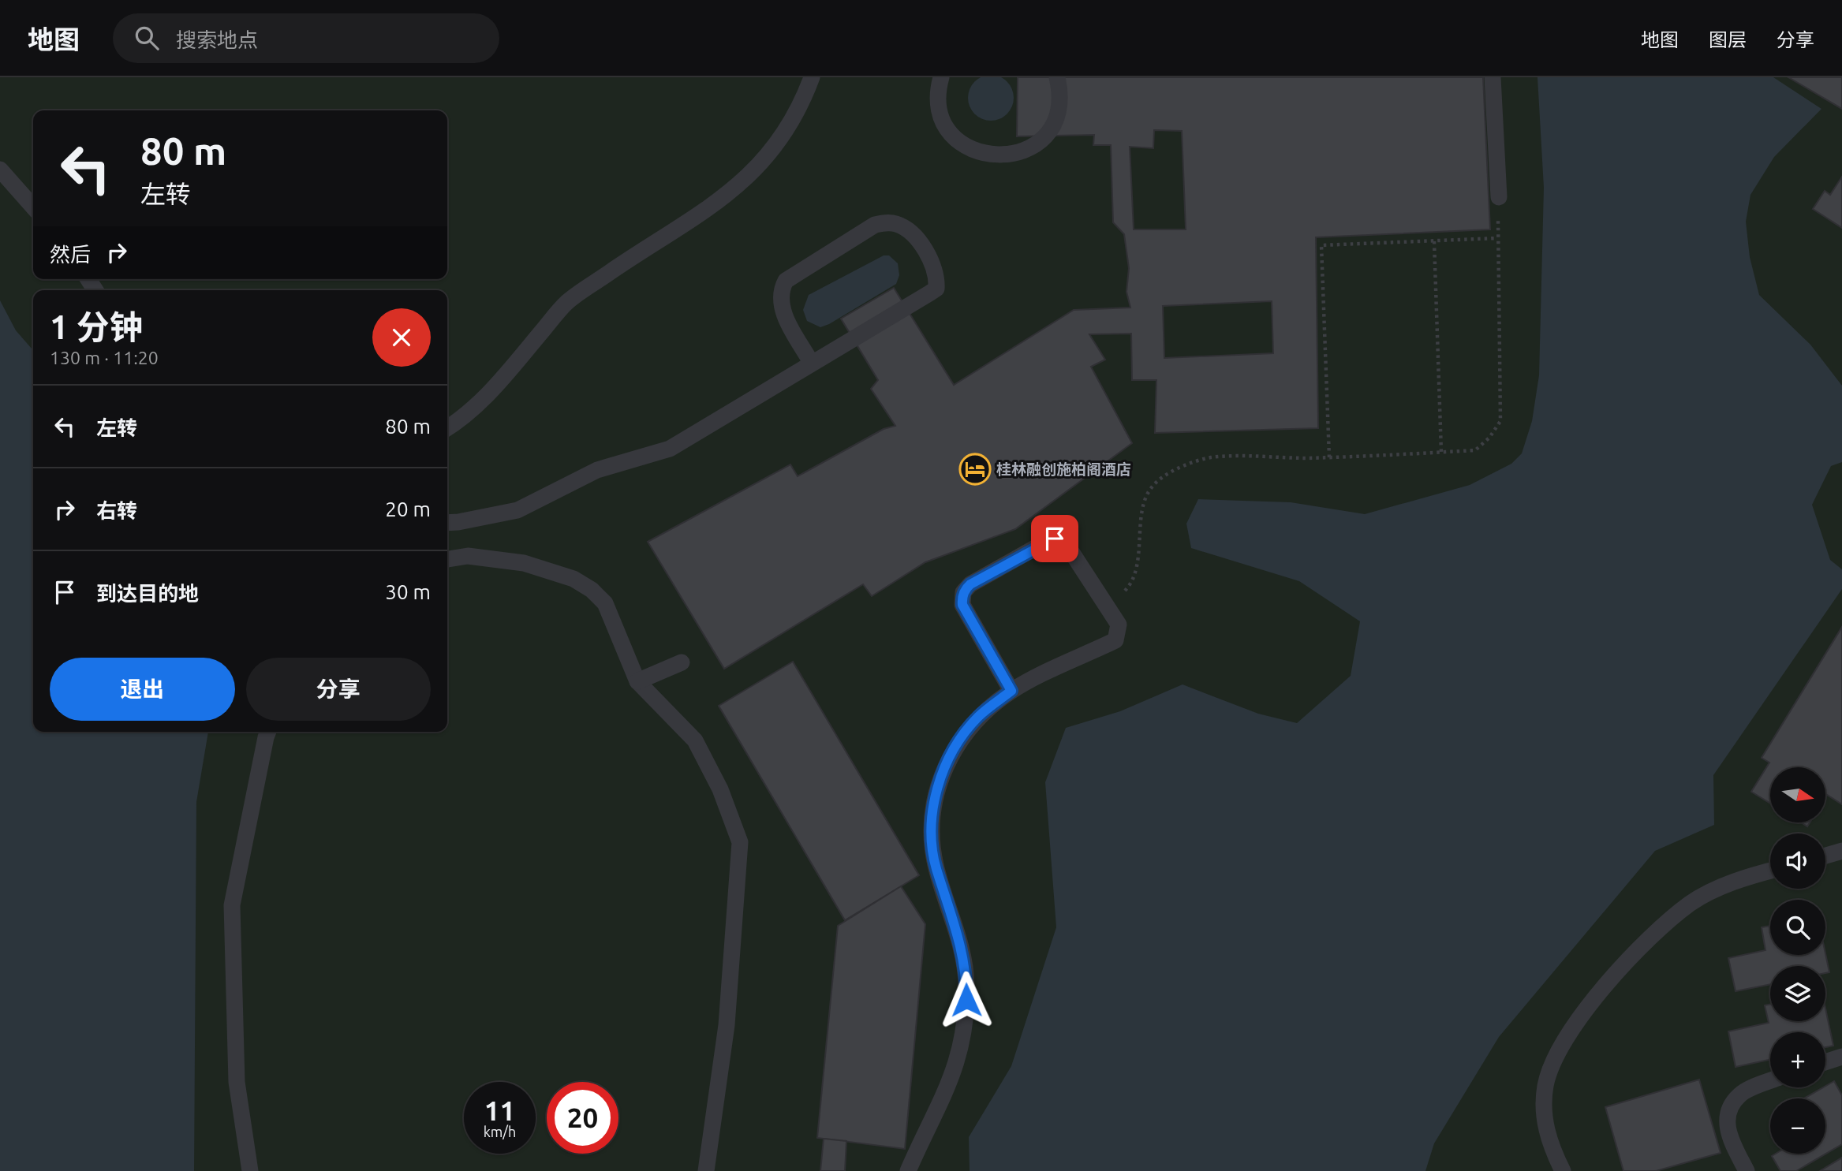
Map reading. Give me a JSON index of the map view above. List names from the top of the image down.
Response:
{
  "places": {
    "hotel": ["桂林融创施柏阁酒店"]
  },
  "north": "right",
  "page": {
    "header": "地图",
    "search": "搜索地点",
    "nav": ["地图", "图层", "分享"],
    "turn": ["80 m", "左转"],
    "then": "然后",
    "heading": ["1 分钟", "130 m · 11:20"],
    "list": [
      {
        "name": "左转",
        "value": "80 m"
      },
      {
        "name": "右转",
        "value": "20 m"
      },
      {
        "name": "到达目的地",
        "value": "30 m"
      }
    ],
    "buttons": ["退出", "分享"],
    "map_buttons": ["+", "−"],
    "speed": "11 km/h",
    "limit": "20"
  }
}
